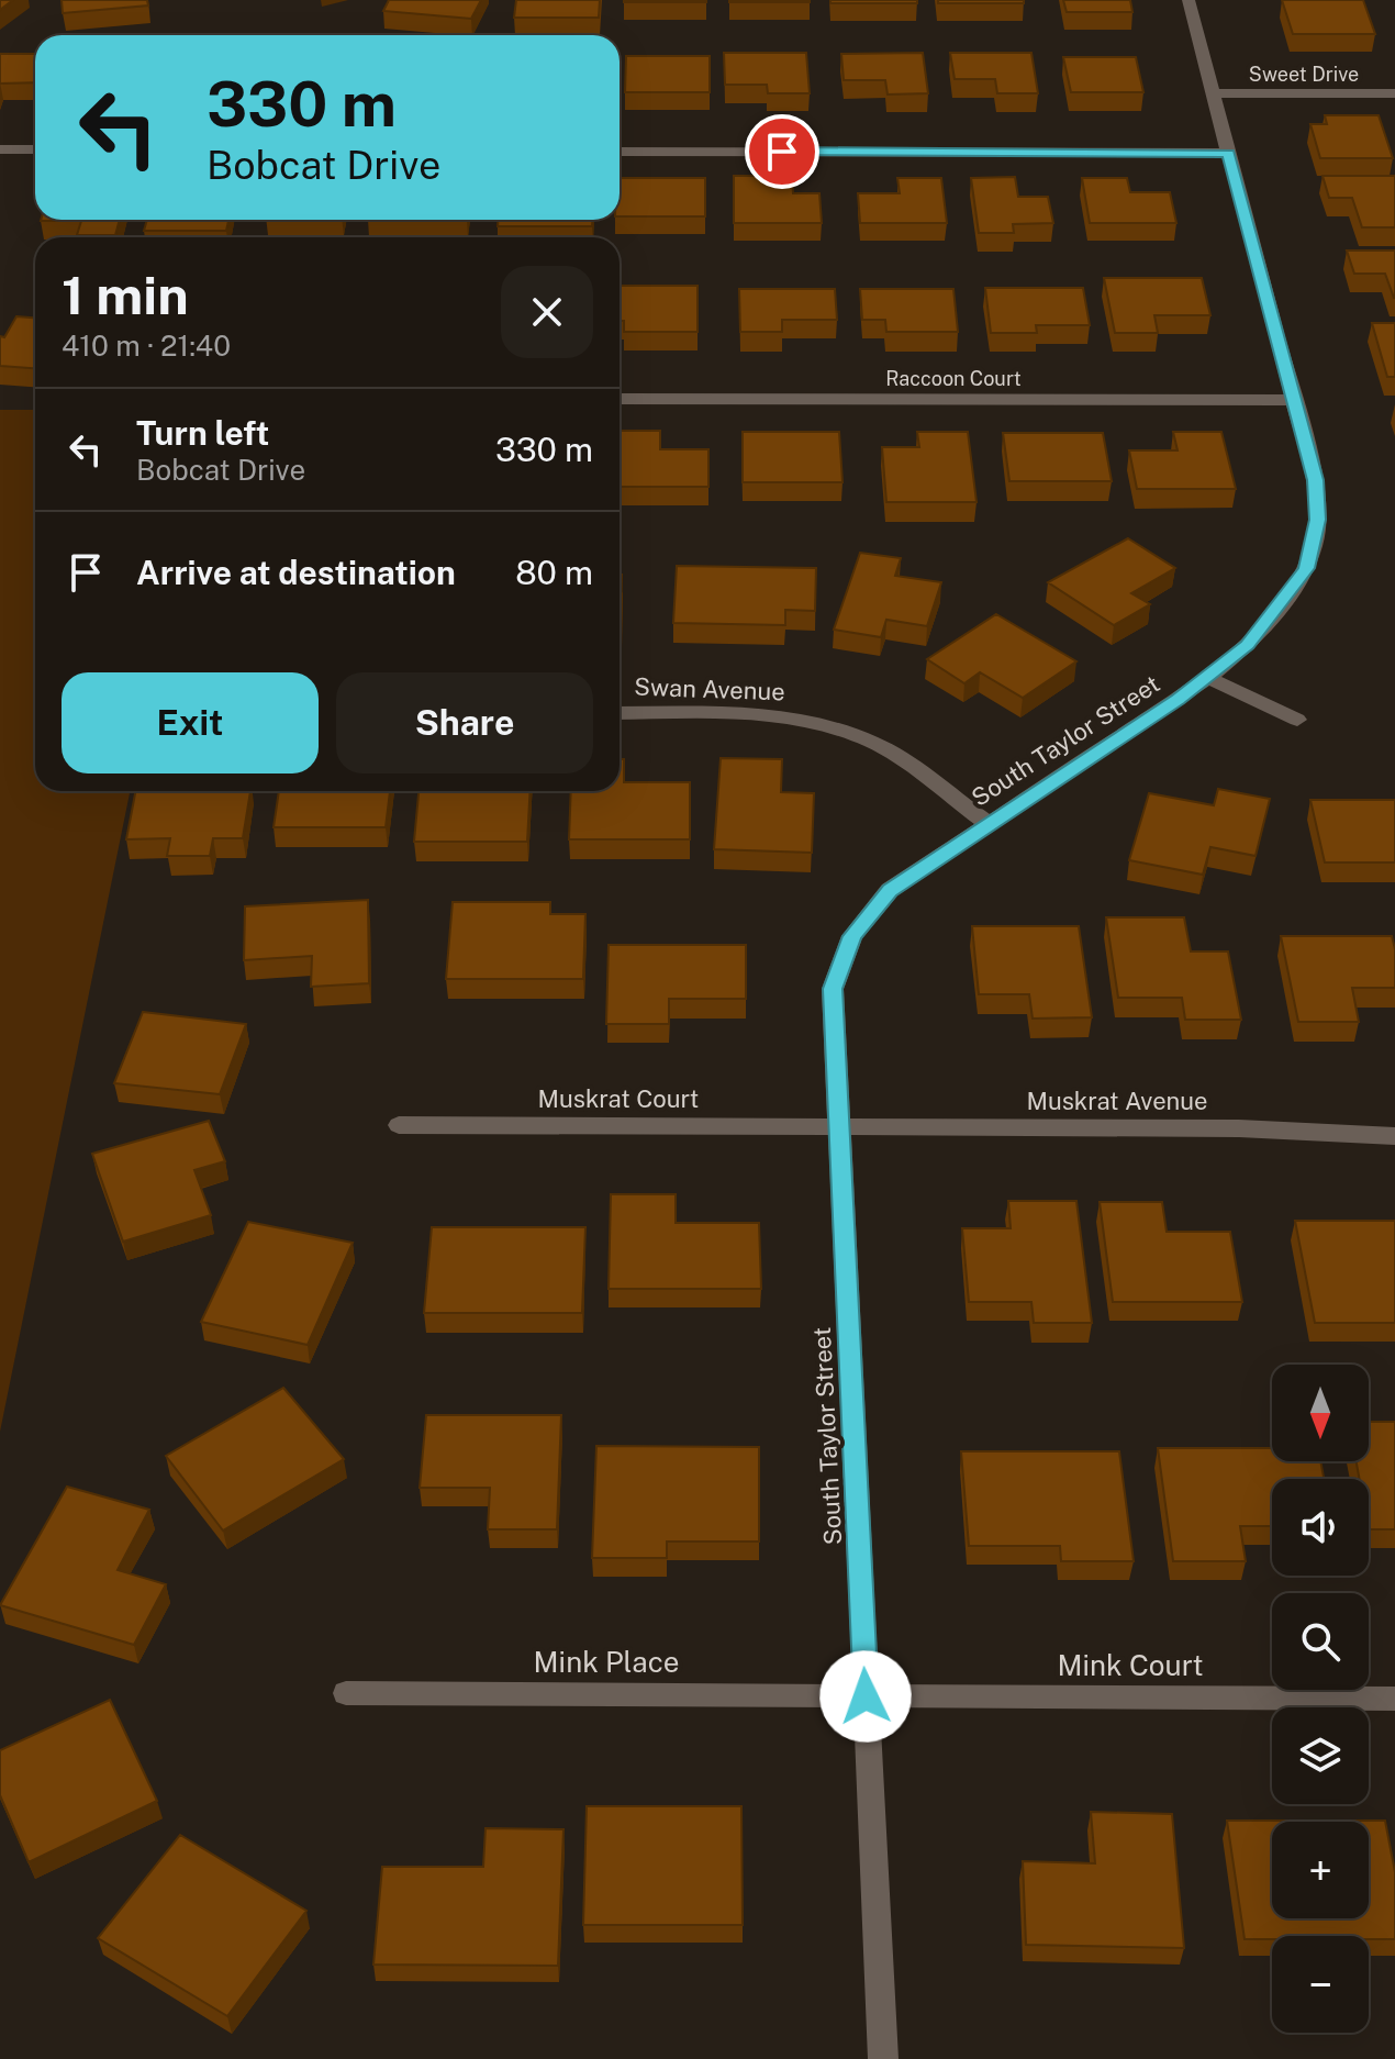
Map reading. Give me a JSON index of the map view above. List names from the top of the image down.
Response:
{
  "streets": {
    "street": [
      "Sweet Drive",
      "Raccoon Court",
      "Swan Avenue",
      "South Taylor Street",
      "Muskrat Court",
      "Muskrat Avenue",
      "Mink Place",
      "Mink Court"
    ]
  },
  "crossings": [
    ["Sweet Drive", "South Taylor Street"],
    ["Raccoon Court", "South Taylor Street"],
    ["Swan Avenue", "South Taylor Street"],
    ["South Taylor Street", "Muskrat Court"],
    ["South Taylor Street", "Muskrat Avenue"],
    ["South Taylor Street", "Mink Place"],
    ["South Taylor Street", "Mink Court"],
    ["Muskrat Court", "Muskrat Avenue"],
    ["Mink Place", "Mink Court"]
  ],
  "north": "bottom",
  "page": {
    "turn": ["330 m", "Bobcat Drive"],
    "heading": ["1 min", "410 m · 21:40"],
    "list": [
      {
        "name": "Turn left",
        "note": "Bobcat Drive",
        "value": "330 m"
      },
      {
        "name": "Arrive at destination",
        "value": "80 m"
      }
    ],
    "buttons": ["Exit", "Share"],
    "map_buttons": ["+", "−"]
  }
}
